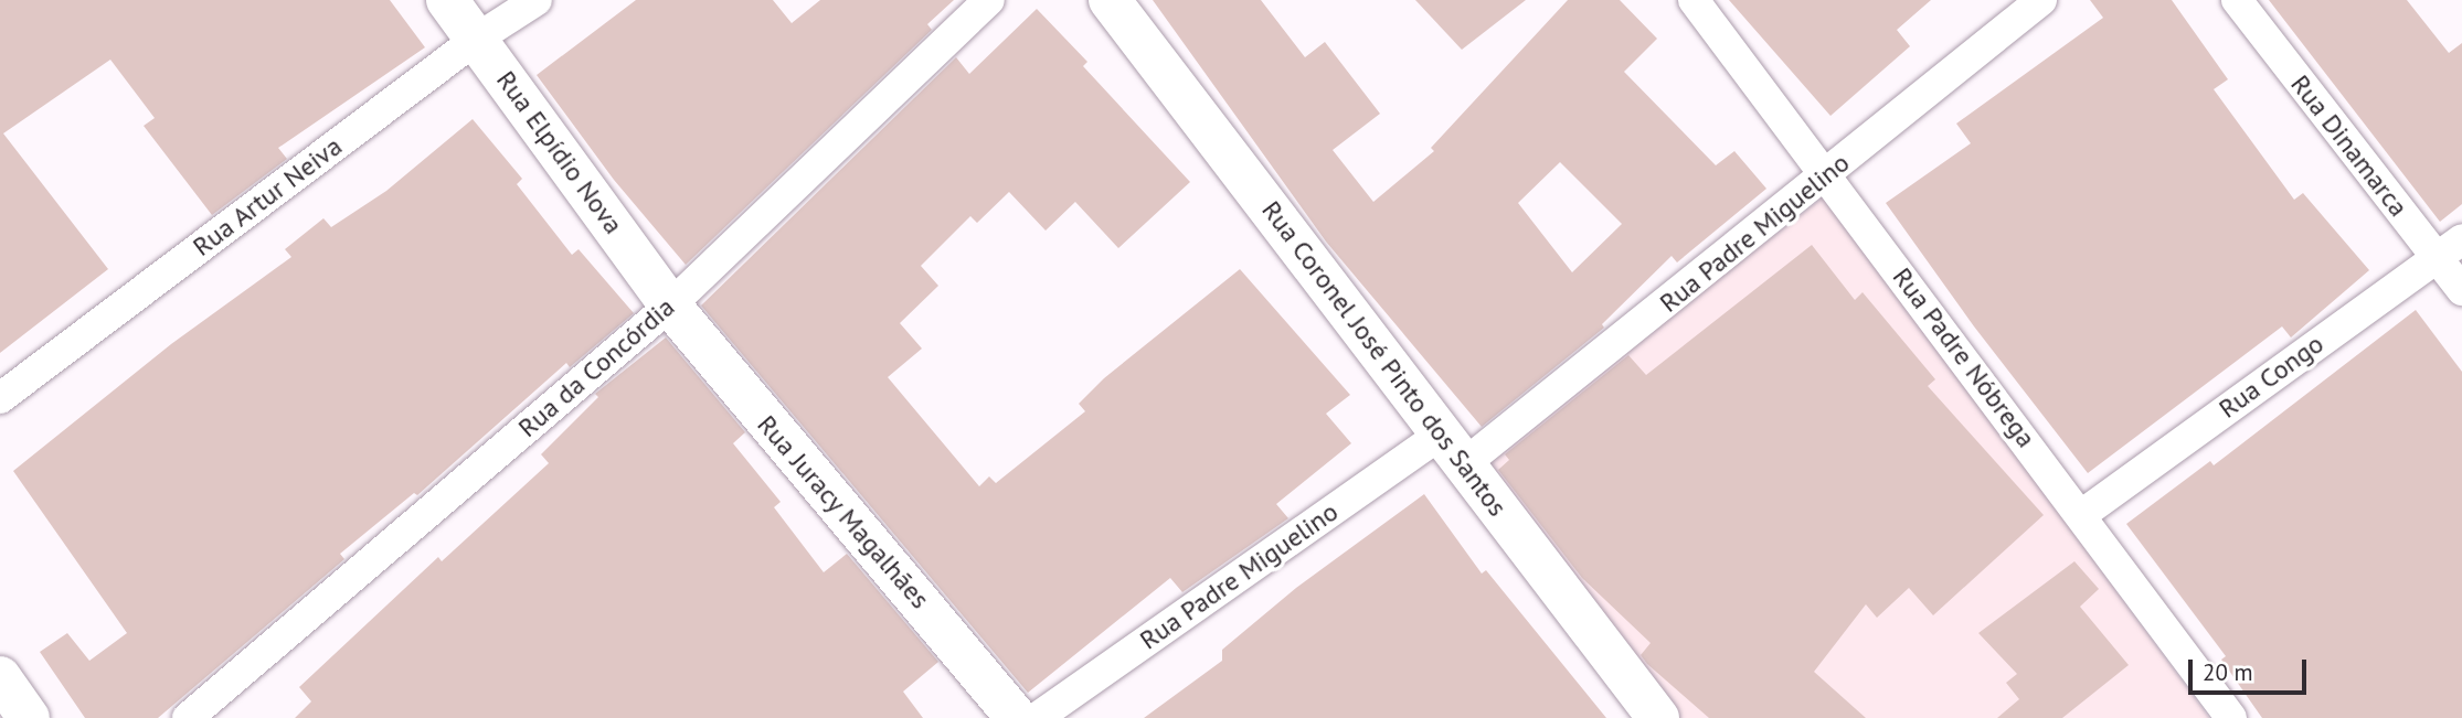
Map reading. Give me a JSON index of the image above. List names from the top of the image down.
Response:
{
  "streets": {
    "street": [
      "Rua Dinamarca",
      "Rua Elpídio Nova",
      "Rua Artur Neiva",
      "Rua Padre Miguelino",
      "Rua Padre Nóbrega",
      "Rua Coronel José Pinto dos Santos",
      "Rua da Concórdia",
      "Rua Congo",
      "Rua Juracy Magalhães"
    ]
  },
  "crossings": [
    ["Rua Dinamarca", "Rua Congo"],
    ["Rua Elpídio Nova", "Rua Artur Neiva"],
    ["Rua Elpídio Nova", "Rua da Concórdia"],
    ["Rua Elpídio Nova", "Rua Juracy Magalhães"],
    ["Rua Padre Miguelino", "Rua Padre Nóbrega"],
    ["Rua Padre Miguelino", "Rua Coronel José Pinto dos Santos"],
    ["Rua Padre Nóbrega", "Rua Congo"],
    ["Rua da Concórdia", "Rua Juracy Magalhães"]
  ],
  "scale_bar": "20 m"
}
